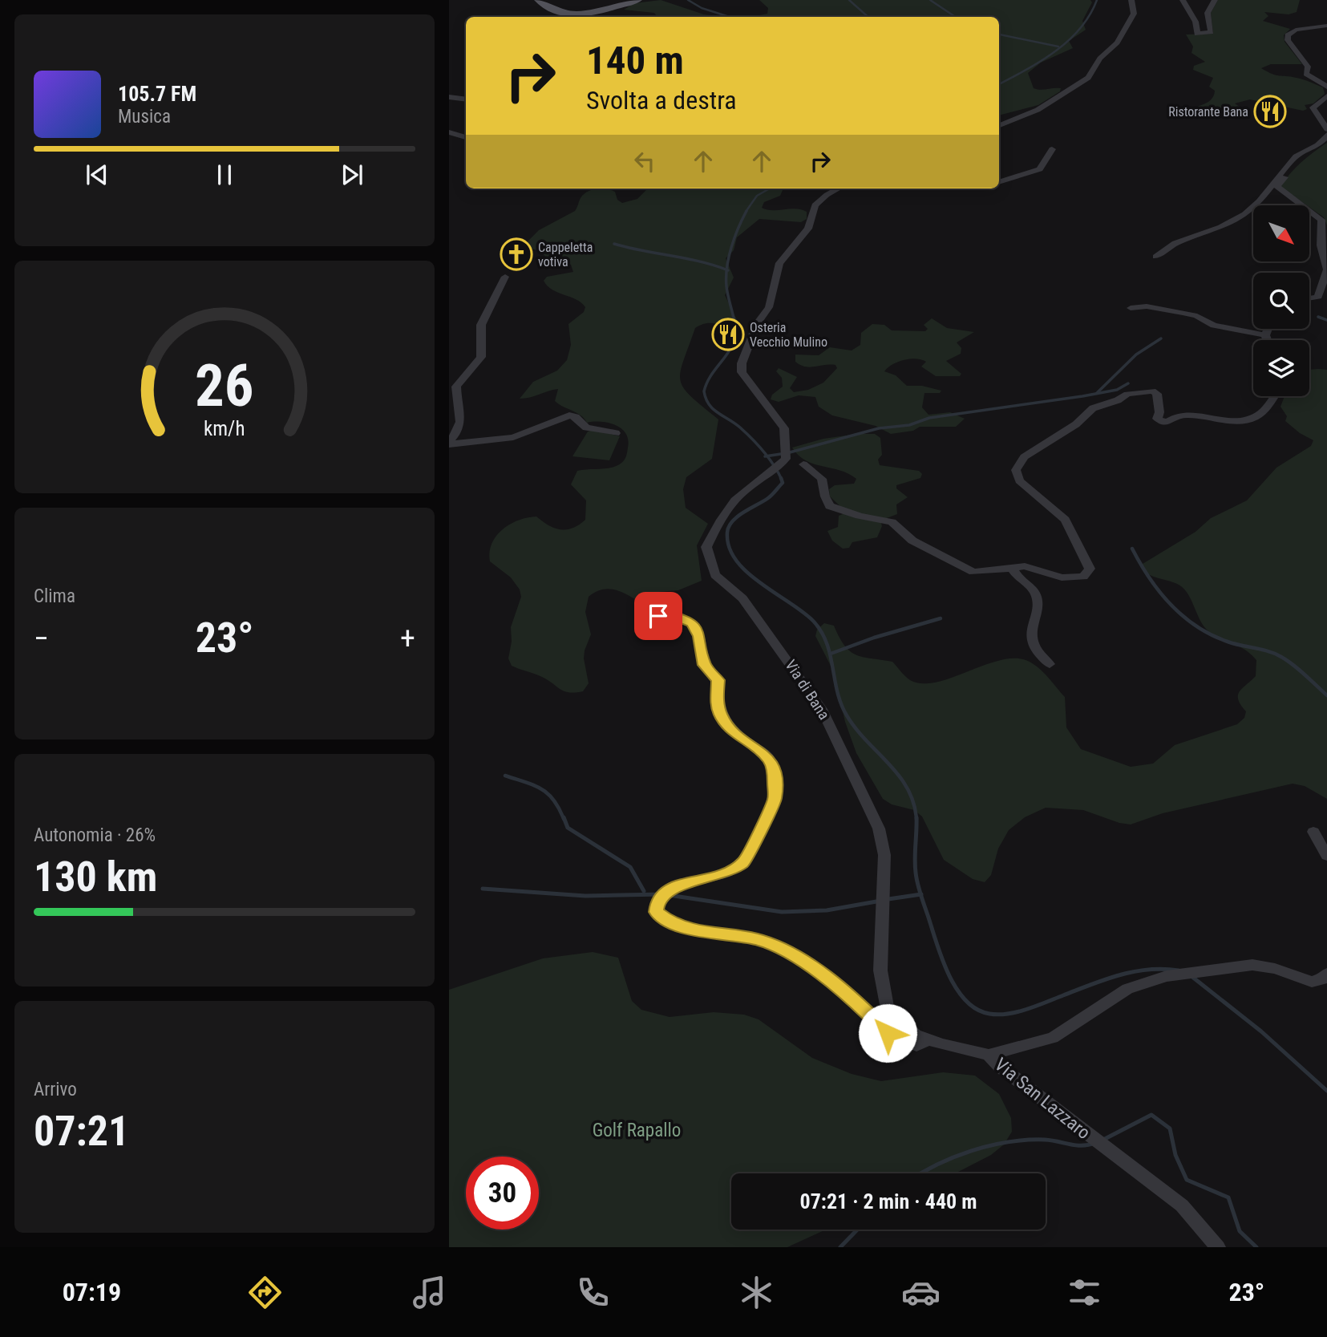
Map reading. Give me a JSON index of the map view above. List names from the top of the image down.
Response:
{
  "streets": {
    "street": ["Via di Bana", "Via San Lazzaro"]
  },
  "crossings": [
    ["Via di Bana", "Via San Lazzaro"]
  ],
  "parks": ["Golf Rapallo"],
  "places": {
    "restaurant": ["Ristorante Bana", "Osteria Vecchio Mulino"],
    "church": ["Cappeletta votiva"]
  },
  "north": "bottom right",
  "page": {
    "turn": ["140 m", "Svolta a destra"],
    "song": ["105.7 FM", "Musica"],
    "tile": [
      "Clima",
      ["Autonomia · 26%", "130 km"],
      ["Arrivo", "07:21"]
    ],
    "heat": ["−", "23°", "+"],
    "limit": "30",
    "trip": "07:21 · 2 min · 440 m",
    "tabs": ["07:19", "23°"],
    "gauge": ["26", "km/h"]
  }
}
